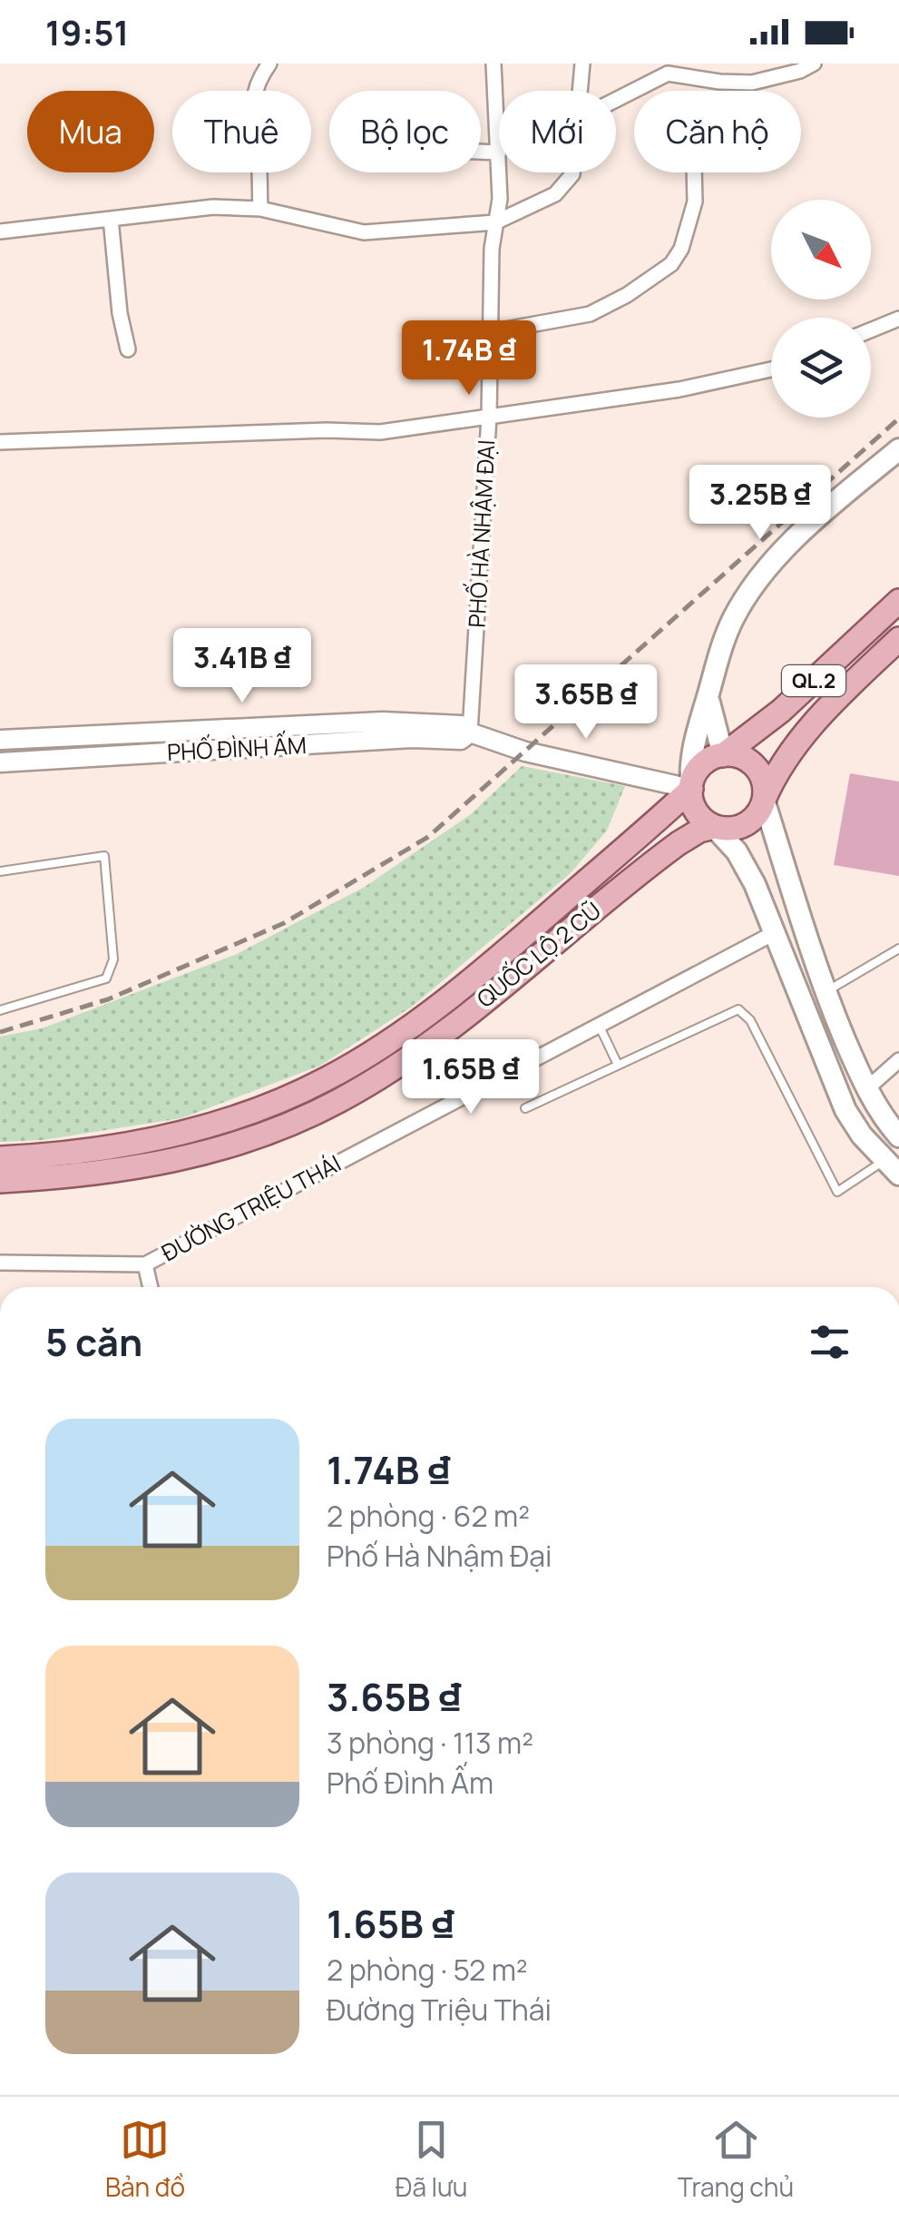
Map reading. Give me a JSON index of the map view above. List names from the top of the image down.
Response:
{
  "streets": {
    "main road": ["QL.2", "QUỐC LỘ 2 CŨ"],
    "street": ["PHỐ HÀ NHẬM ĐẠI", "PHỐ ĐÌNH ẤM", "ĐƯỜNG TRIỆU THÁI"]
  },
  "crossings": [
    ["PHỐ HÀ NHẬM ĐẠI", "PHỐ ĐÌNH ẤM"],
    ["QL.2", "PHỐ ĐÌNH ẤM"],
    ["QL.2", "QUỐC LỘ 2 CŨ"],
    ["PHỐ ĐÌNH ẤM", "QUỐC LỘ 2 CŨ"]
  ],
  "north": "bottom right",
  "page": {
    "status": "19:51",
    "chip": [
      "Mua",
      "Thuê",
      "Bộ lọc",
      "Mới",
      "Căn hộ"
    ],
    "price": [
      "1.74B ₫",
      "3.25B ₫",
      "3.41B ₫",
      "3.65B ₫",
      "1.65B ₫"
    ],
    "heading": "5 căn",
    "list": [
      {
        "name": "1.74B ₫",
        "note": "2 phòng · 62 m² · Phố Hà Nhậm Đại"
      },
      {
        "name": "3.65B ₫",
        "note": "3 phòng · 113 m² · Phố Đình Ấm"
      },
      {
        "name": "1.65B ₫",
        "note": "2 phòng · 52 m² · Đường Triệu Thái"
      }
    ],
    "tabs": ["Bản đồ", "Đã lưu", "Trang chủ"]
  }
}
